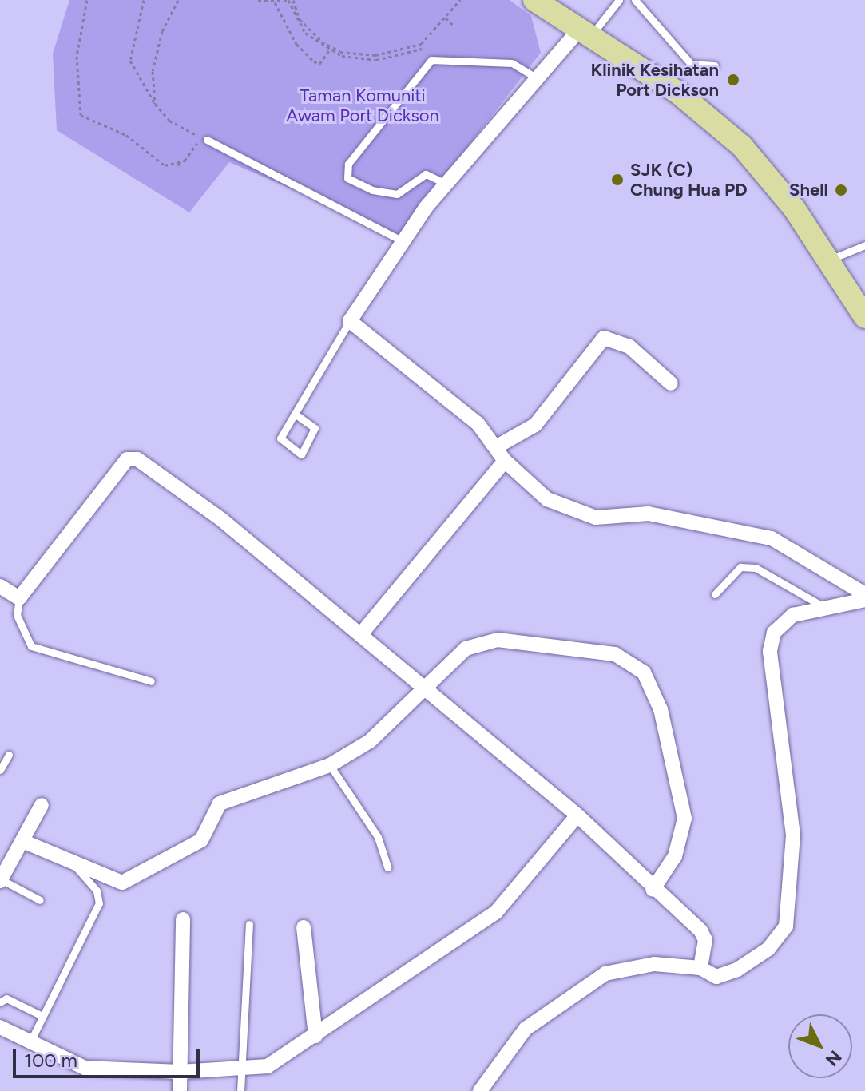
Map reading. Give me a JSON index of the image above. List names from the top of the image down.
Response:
{
  "parks": ["Taman Komuniti Awam Port Dickson"],
  "places": ["Klinik Kesihatan Port Dickson", "SJK (C) Chung Hua PD", "Shell"],
  "scale_bar": "100 m",
  "north": "bottom right"
}
